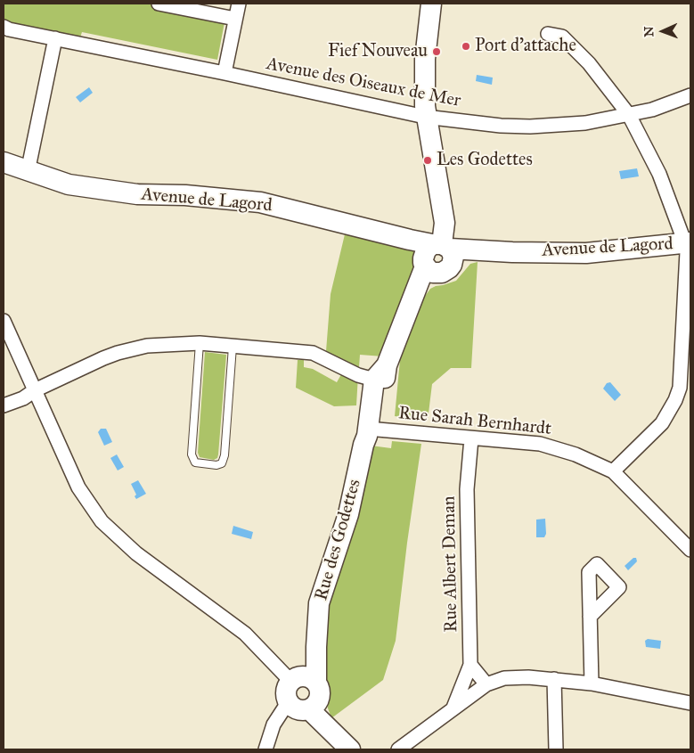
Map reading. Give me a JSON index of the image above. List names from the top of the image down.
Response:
{
  "streets": {
    "street": [
      "Avenue des Oiseaux de Mer",
      "Avenue de Lagord",
      "Rue Sarah Bernhardt",
      "Rue des Godettes",
      "Rue Albert Deman"
    ]
  },
  "crossings": [
    ["Rue Sarah Bernhardt", "Rue des Godettes"],
    ["Rue Sarah Bernhardt", "Rue Albert Deman"]
  ],
  "places": ["Port d'attache", "Fief Nouveau", "Les Godettes"],
  "north": "left"
}
